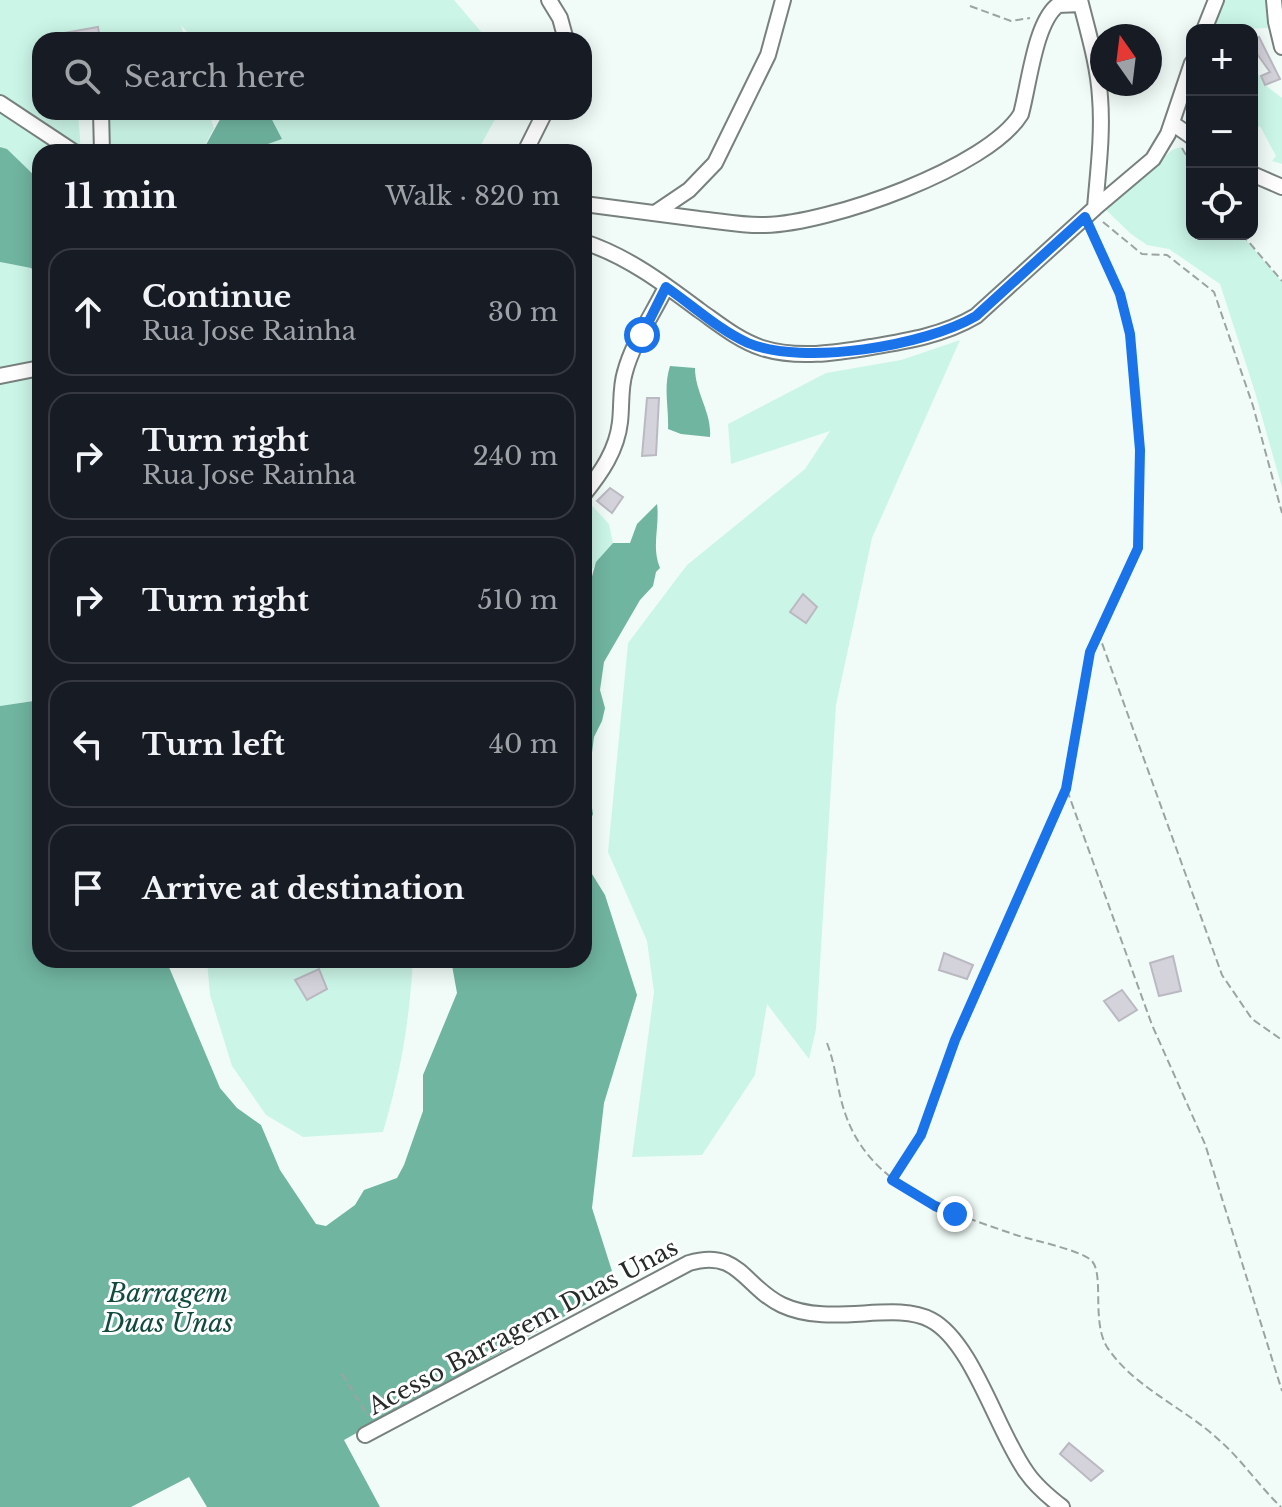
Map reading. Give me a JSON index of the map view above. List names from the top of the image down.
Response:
{
  "streets": {
    "street": ["Acesso Barragem Duas Unas"]
  },
  "water": ["Barragem Duas Unas"],
  "north": "top",
  "page": {
    "map_buttons": ["+", "−"],
    "search": "Search here",
    "heading": ["11 min", "Walk · 820 m"],
    "list": [
      ["Continue", "Rua Jose Rainha", "30 m"],
      ["Turn right", "Rua Jose Rainha", "240 m"],
      ["Turn right", "510 m"],
      ["Turn left", "40 m"],
      "Arrive at destination"
    ]
  }
}
